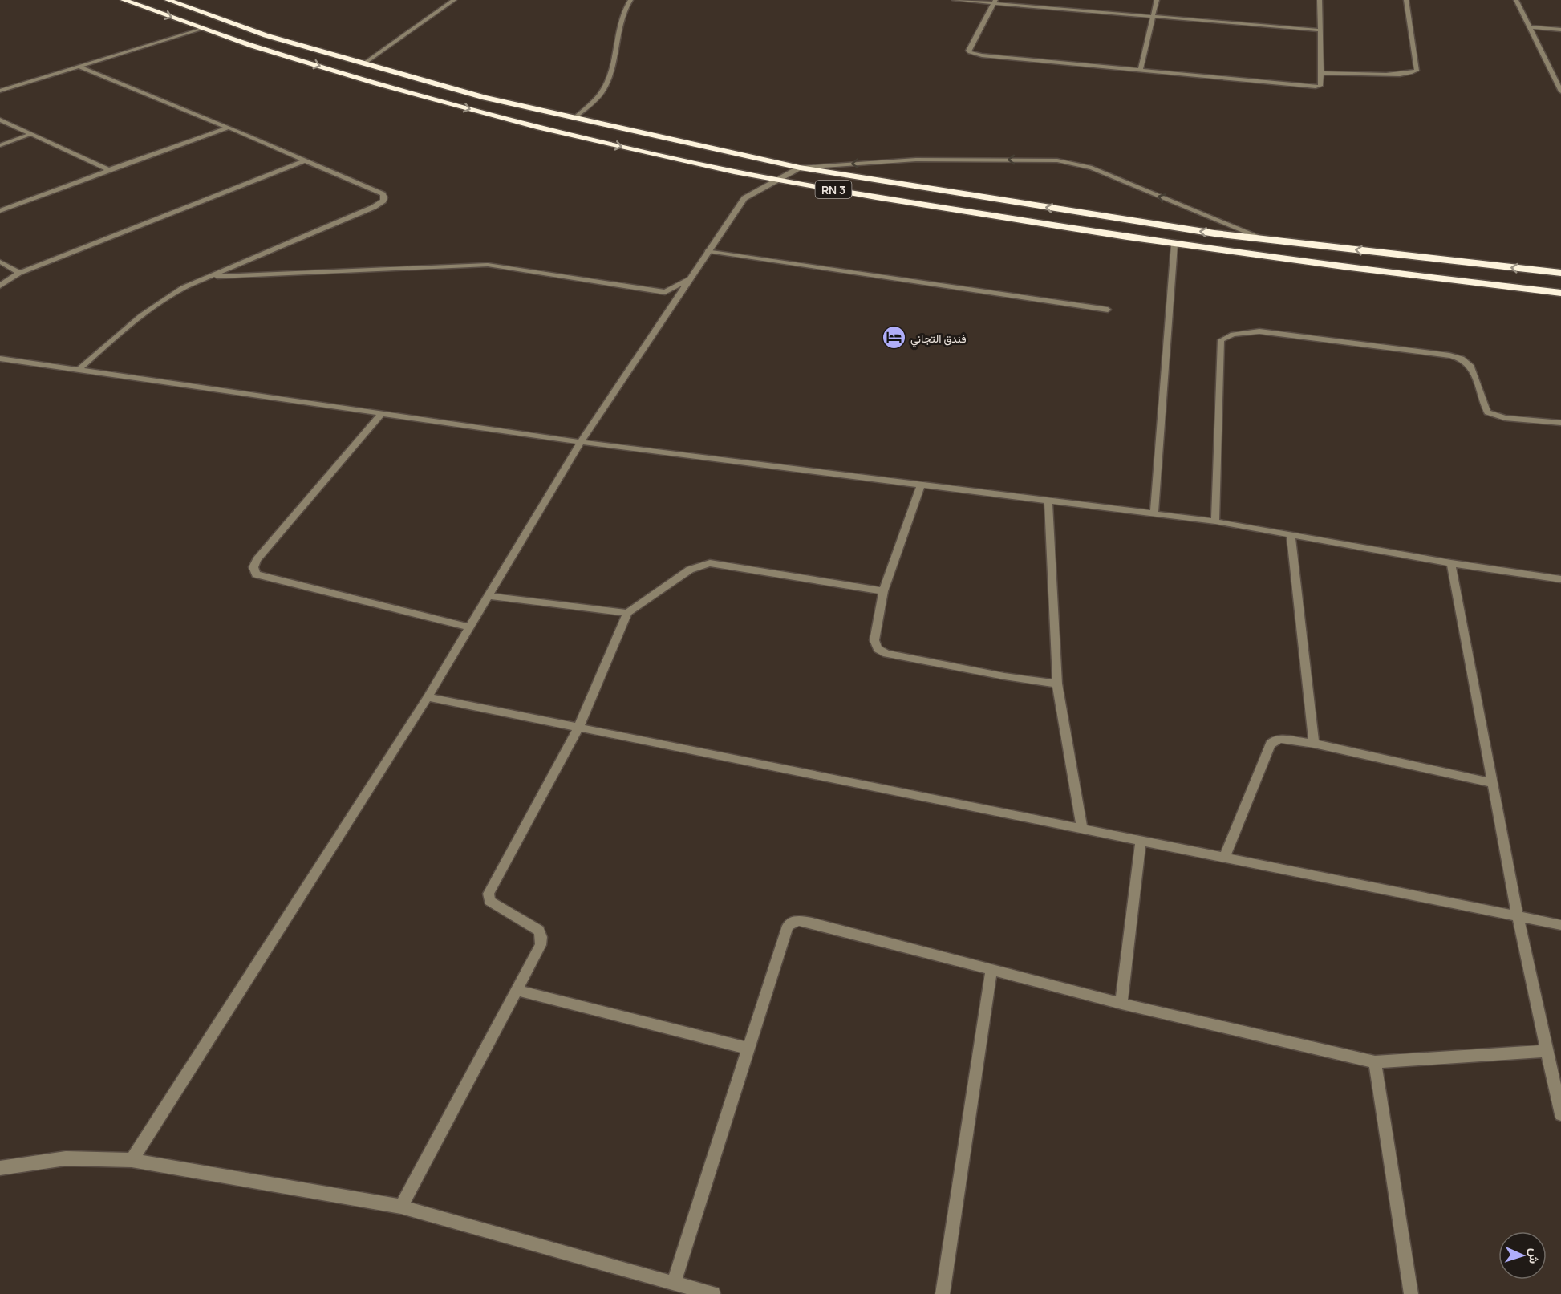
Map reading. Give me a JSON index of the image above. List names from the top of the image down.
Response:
{
  "streets": {
    "highway": ["RN 3"]
  },
  "places": {
    "hotel": ["فندق التجاني"]
  },
  "north": "right"
}
